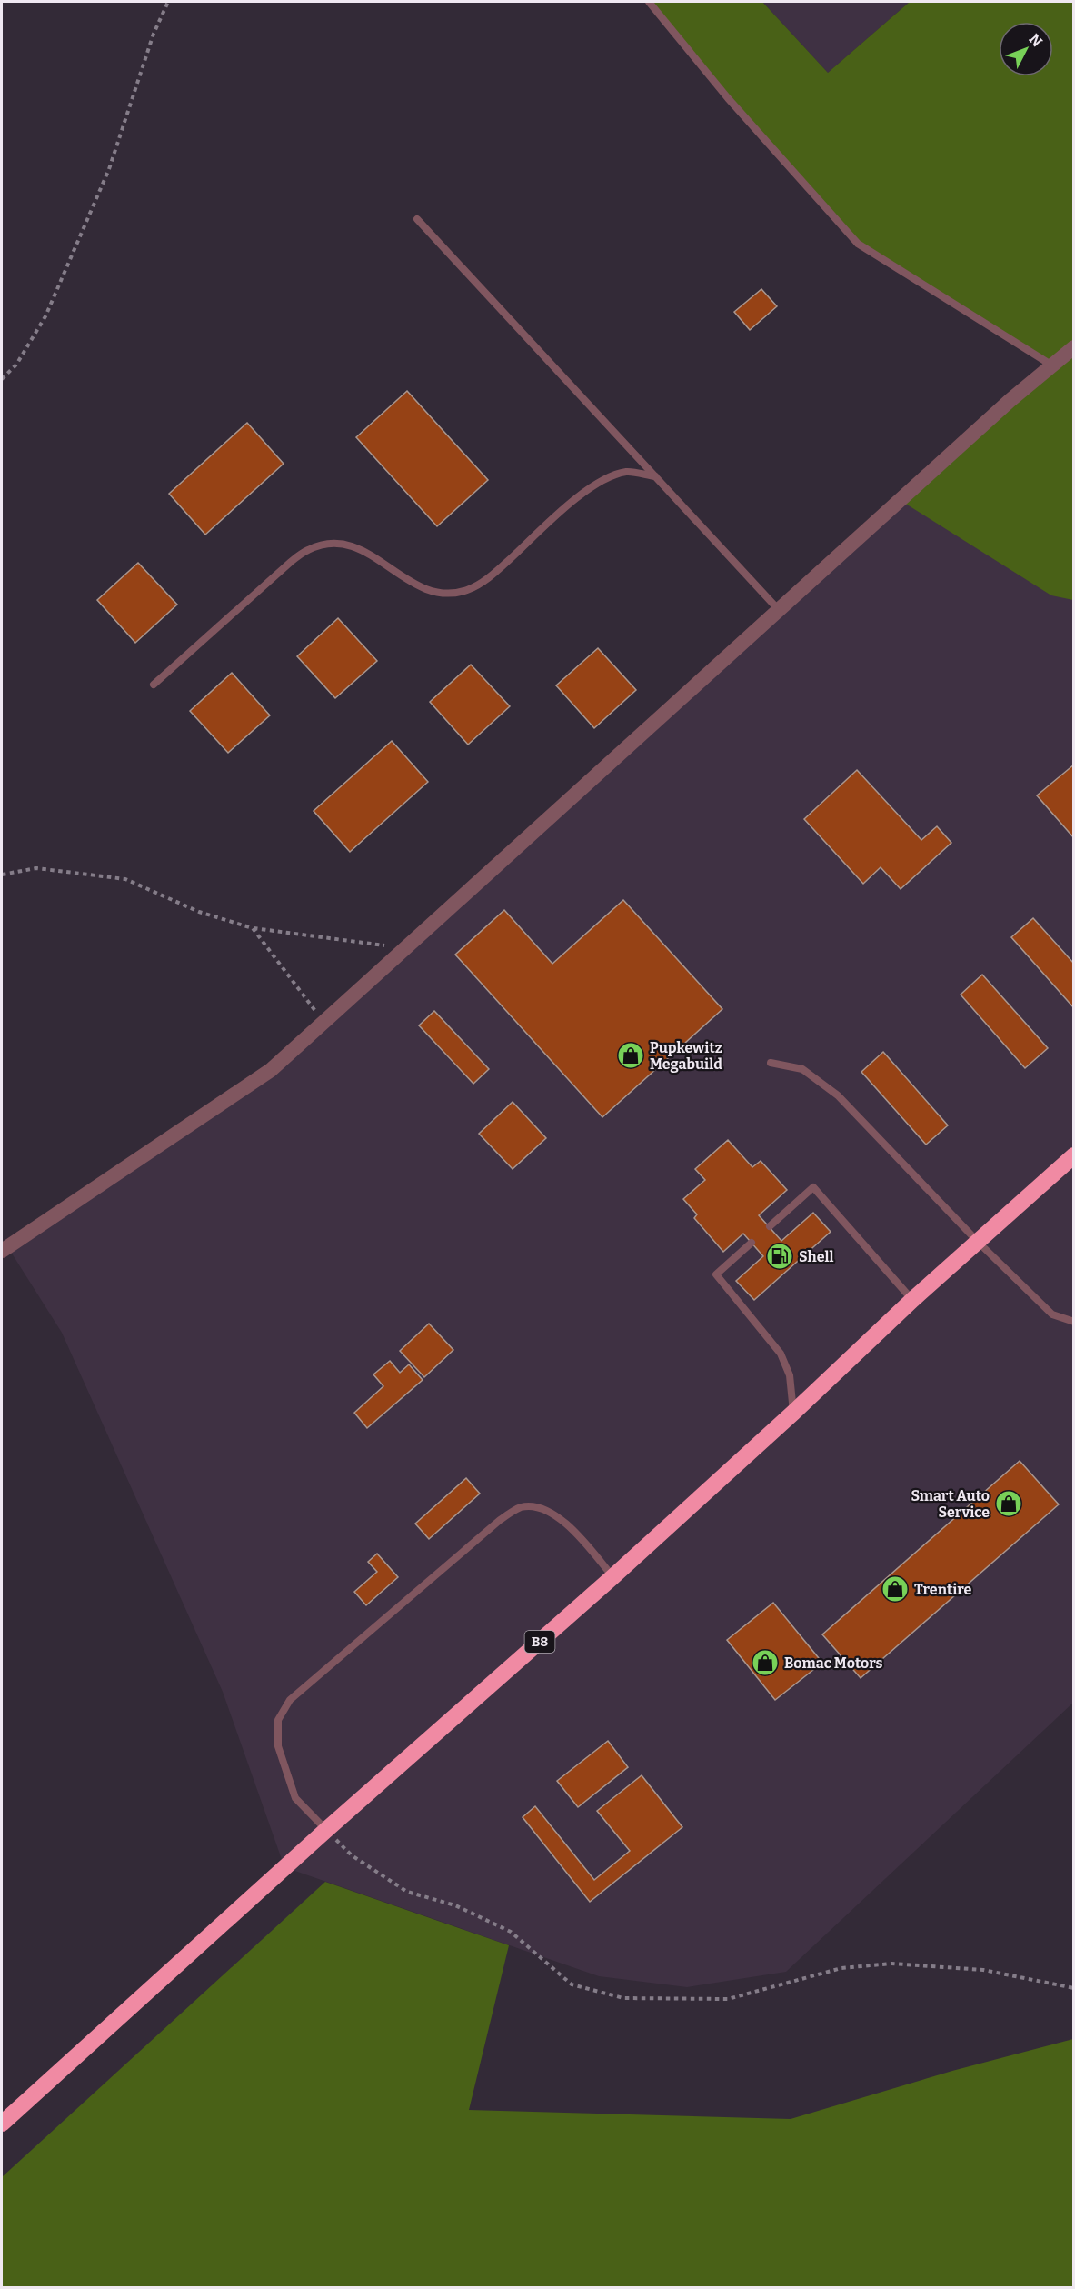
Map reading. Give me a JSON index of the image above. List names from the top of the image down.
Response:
{
  "streets": {
    "highway": ["B8"]
  },
  "places": {
    "shop": [
      "Pupkewitz Megabuild",
      "Smart Auto Service",
      "Trentire",
      "Bomac Motors"
    ],
    "fuel station": ["Shell"]
  },
  "north": "top right"
}
